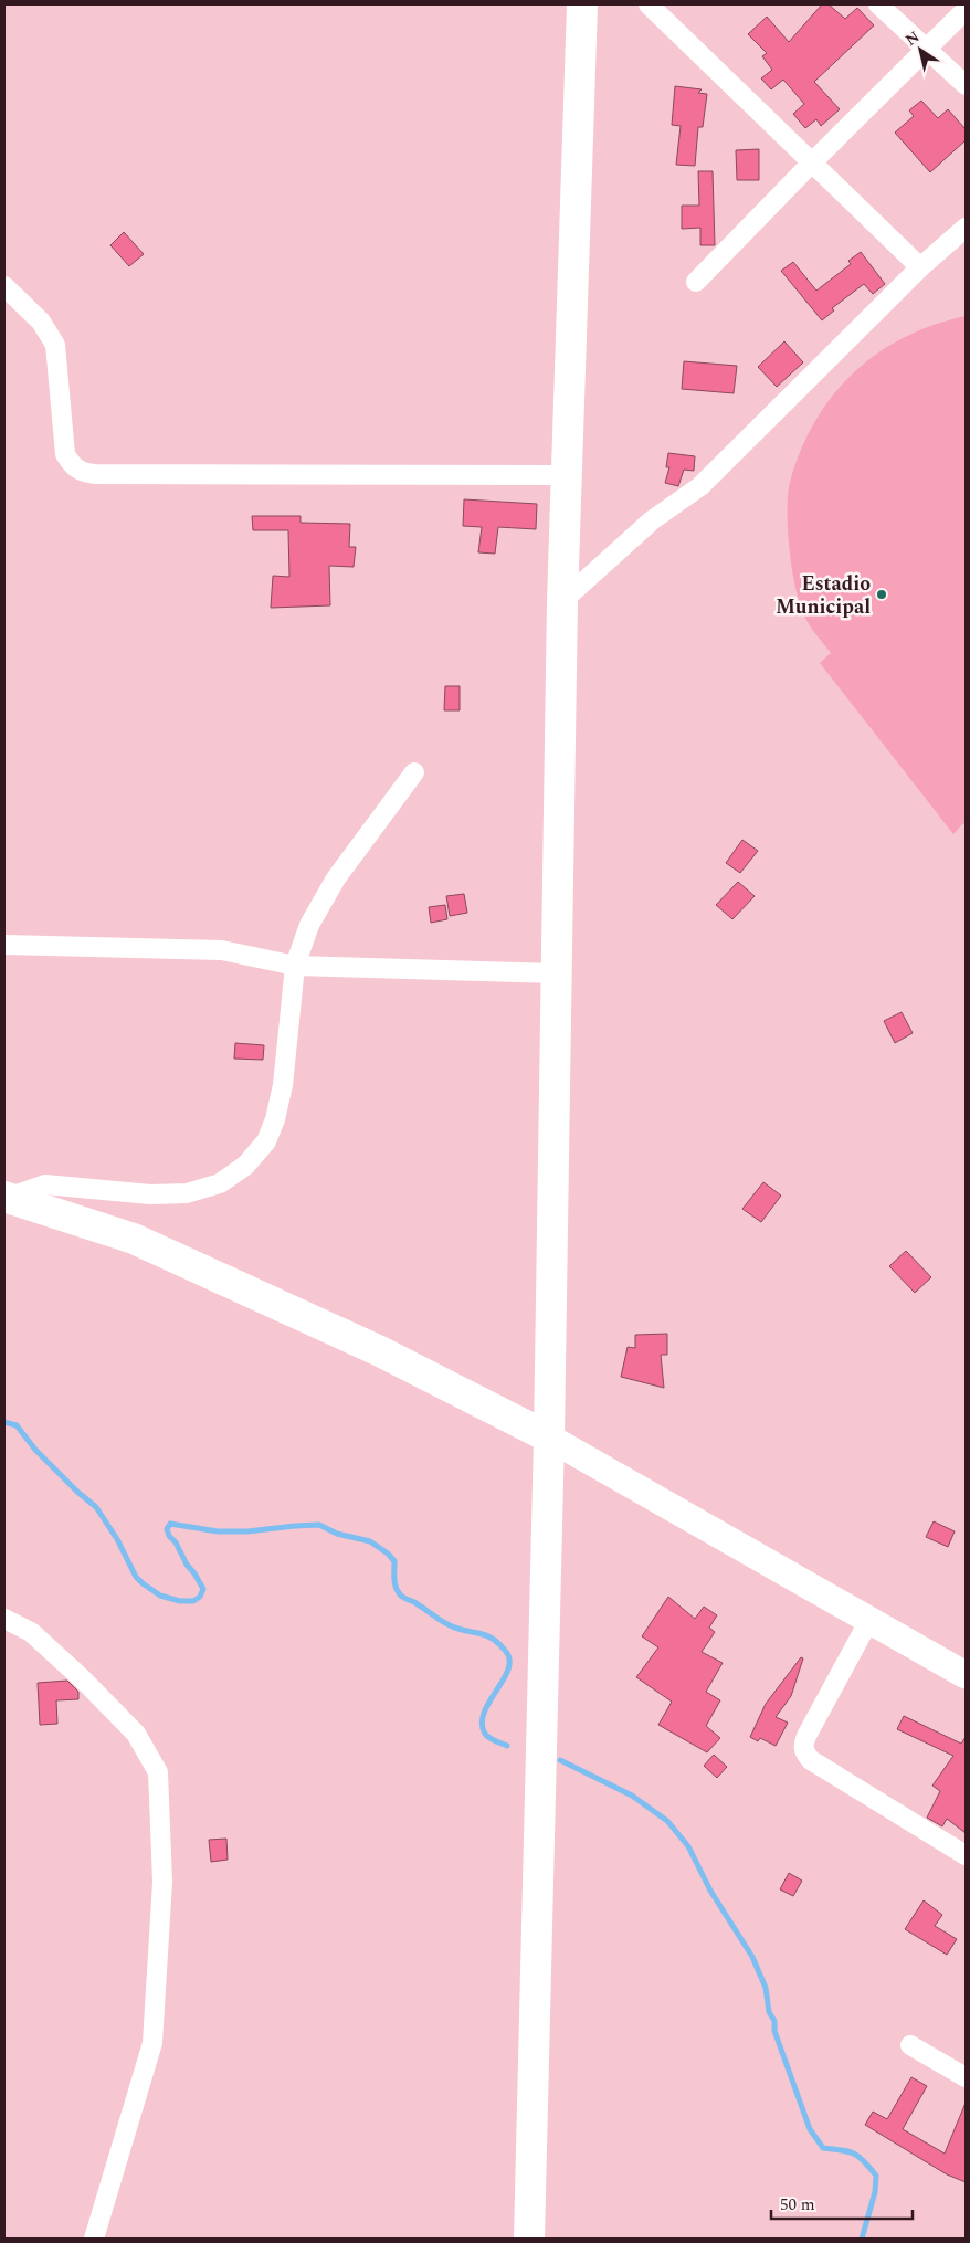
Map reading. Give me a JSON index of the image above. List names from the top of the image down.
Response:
{
  "places": ["Estadio Municipal"],
  "scale_bar": "50 m",
  "north": "top left"
}
